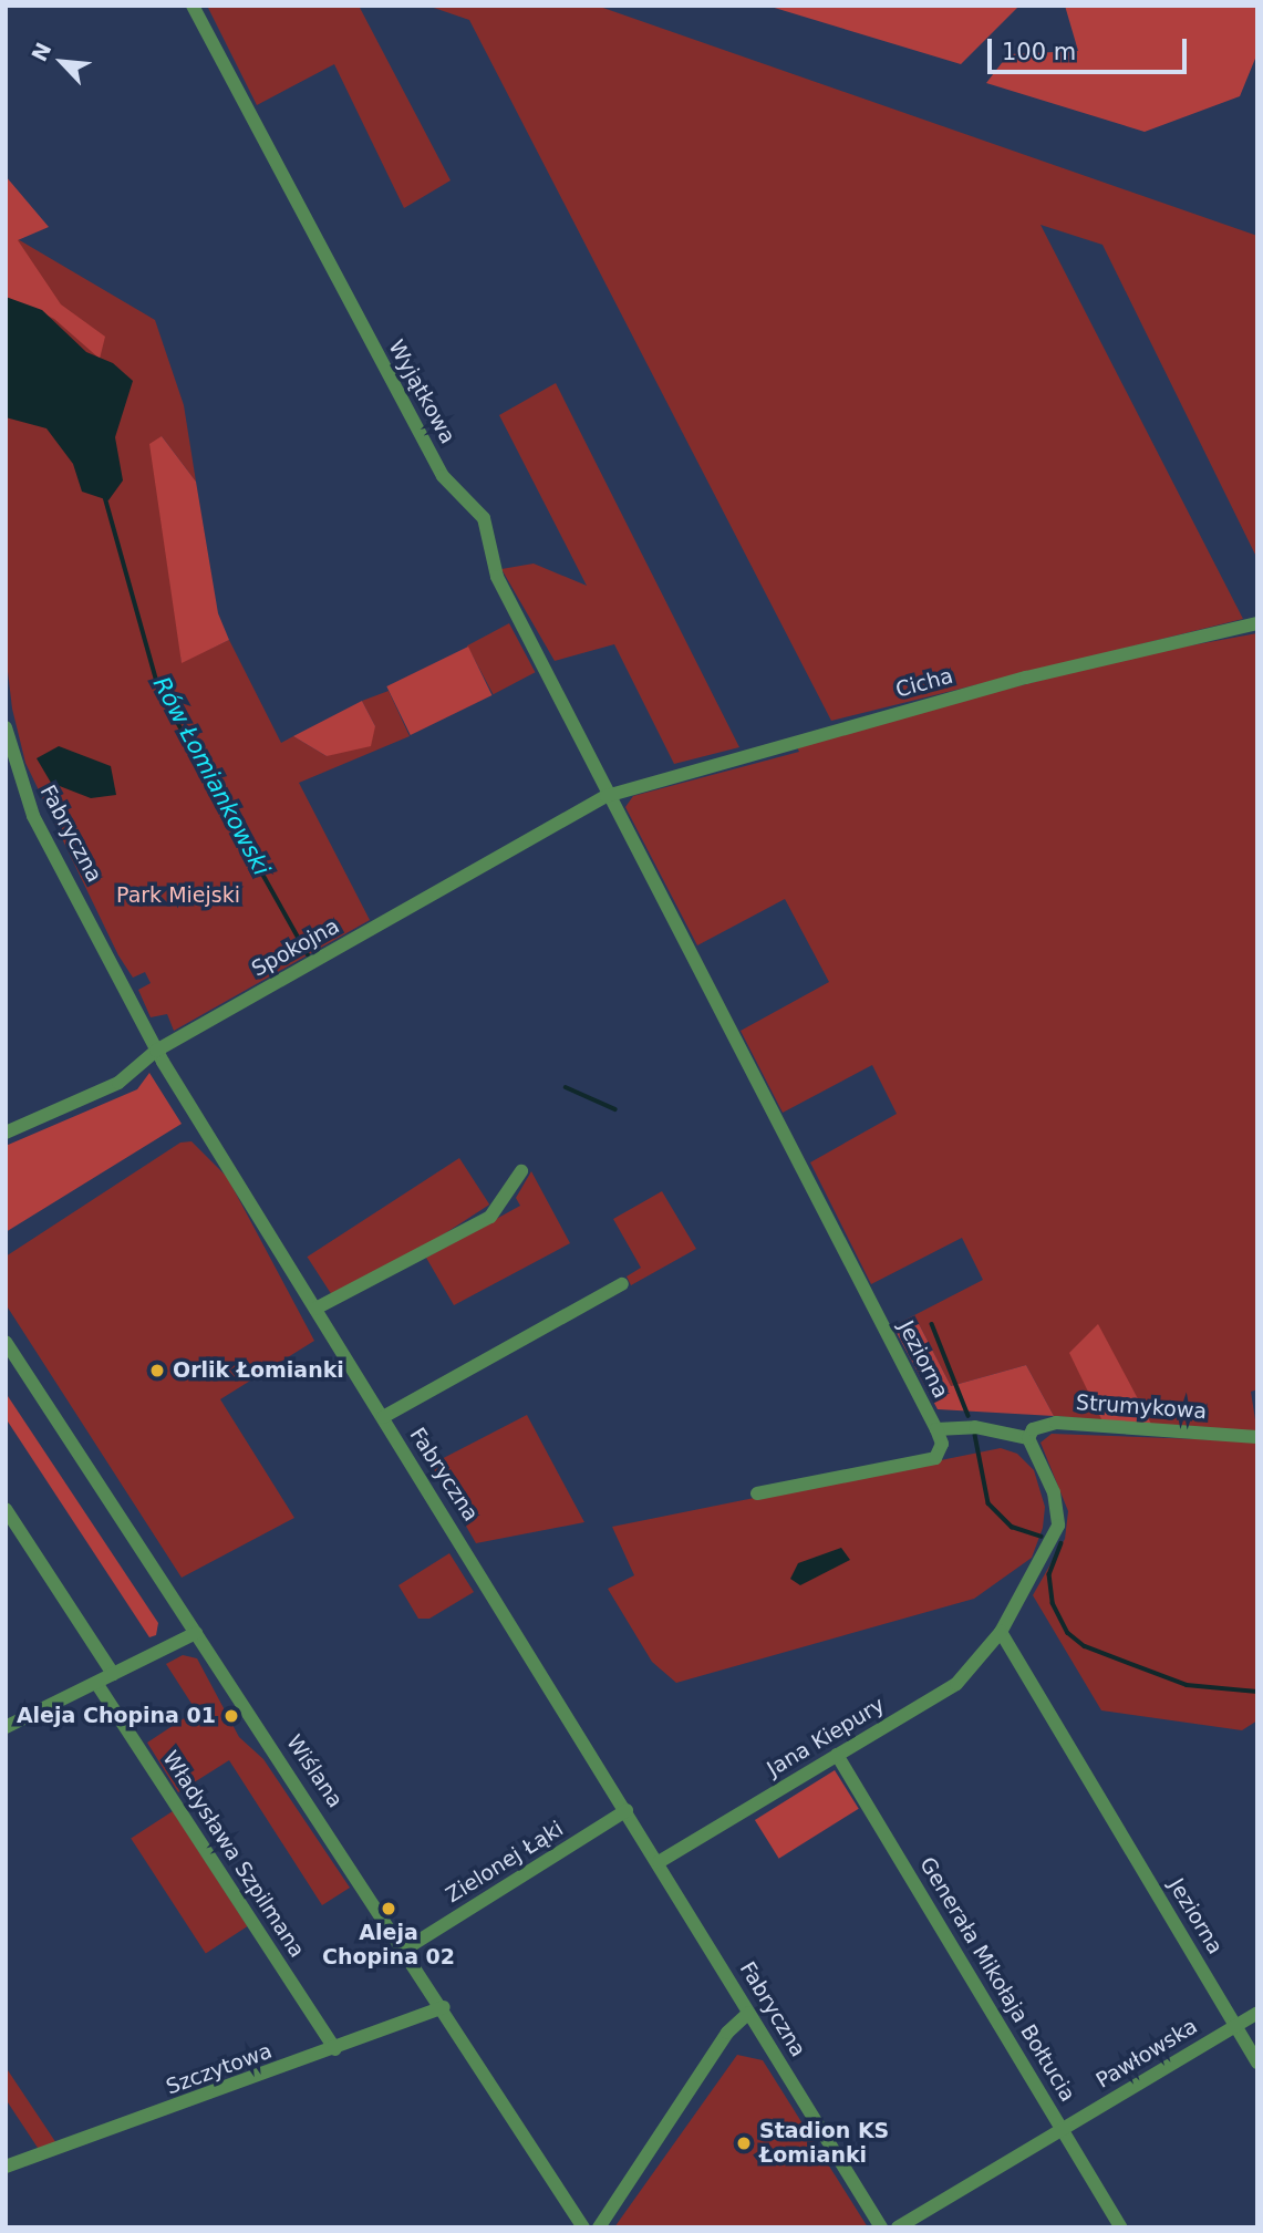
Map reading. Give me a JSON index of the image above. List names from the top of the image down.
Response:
{
  "streets": {
    "street": [
      "Wyjątkowa",
      "Cicha",
      "Fabryczna",
      "Spokojna",
      "Jeziorna",
      "Strumykowa",
      "Jana Kiepury",
      "Wiślana",
      "Władysława Szpilmana",
      "Zielonej Łąki",
      "Generała Mikołaja Bołtucia",
      "Pawłowska",
      "Szczytowa"
    ]
  },
  "crossings": [
    ["Wyjątkowa", "Cicha"],
    ["Wyjątkowa", "Spokojna"],
    ["Wyjątkowa", "Jeziorna"],
    ["Cicha", "Spokojna"],
    ["Cicha", "Jeziorna"],
    ["Fabryczna", "Spokojna"],
    ["Fabryczna", "Jana Kiepury"],
    ["Fabryczna", "Zielonej Łąki"],
    ["Spokojna", "Jeziorna"],
    ["Jeziorna", "Strumykowa"],
    ["Jeziorna", "Jana Kiepury"],
    ["Jeziorna", "Pawłowska"],
    ["Jana Kiepury", "Generała Mikołaja Bołtucia"],
    ["Wiślana", "Zielonej Łąki"],
    ["Wiślana", "Szczytowa"],
    ["Władysława Szpilmana", "Szczytowa"],
    ["Generała Mikołaja Bołtucia", "Pawłowska"]
  ],
  "water": ["Rów Łomiankowski"],
  "parks": ["Park Miejski"],
  "places": [
    "Orlik Łomianki",
    "Aleja Chopina 01",
    "Aleja Chopina 02",
    "Stadion KS Łomianki"
  ],
  "scale_bar": "100 m",
  "north": "top left"
}
